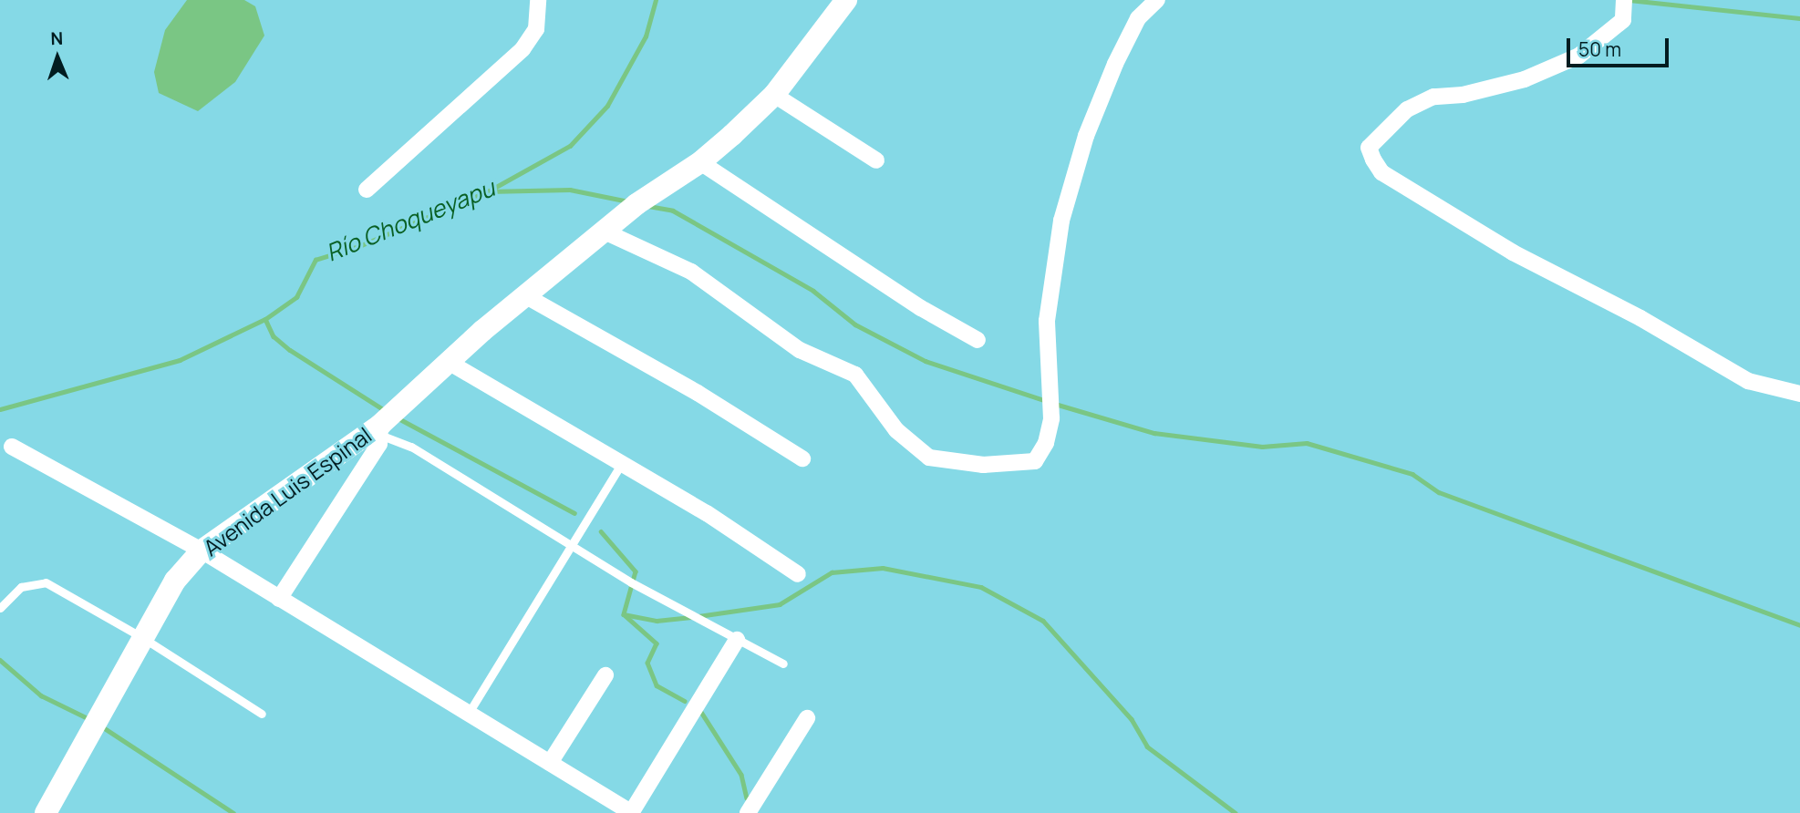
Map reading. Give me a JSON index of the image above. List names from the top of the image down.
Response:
{
  "streets": {
    "street": ["Avenida Luis Espinal"]
  },
  "water": ["Río Choqueyapu"],
  "scale_bar": "50 m",
  "north": "top"
}
